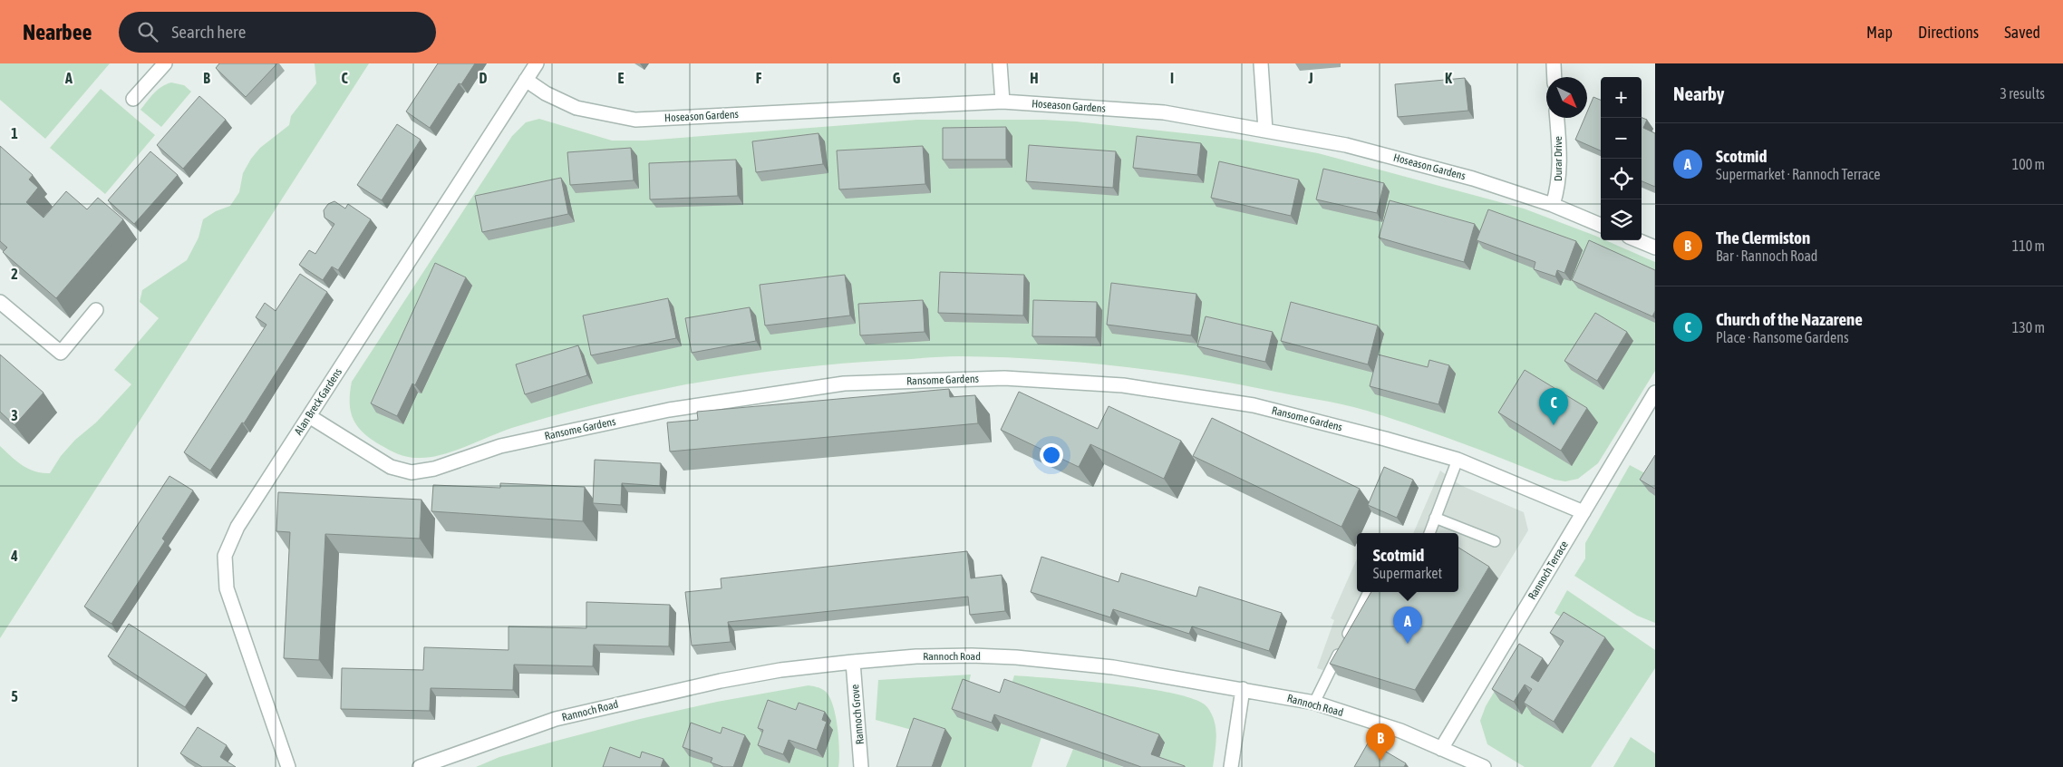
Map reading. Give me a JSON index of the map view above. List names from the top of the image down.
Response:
{
  "streets": {
    "street": [
      "Hoseason Gardens",
      "Durar Drive",
      "Ransome Gardens",
      "Alan Breck Gardens",
      "Rannoch Terrace",
      "Rannoch Road",
      "Rannoch Grove"
    ]
  },
  "crossings": [
    ["Hoseason Gardens", "Durar Drive"],
    ["Hoseason Gardens", "Alan Breck Gardens"],
    ["Ransome Gardens", "Alan Breck Gardens"],
    ["Ransome Gardens", "Rannoch Terrace"],
    ["Rannoch Terrace", "Rannoch Road"],
    ["Rannoch Road", "Rannoch Grove"]
  ],
  "north": "bottom right",
  "page": {
    "header": "Nearbee",
    "search": "Search here",
    "nav": ["Map", "Directions", "Saved"],
    "heading": ["Nearby", "3 results"],
    "map_buttons": ["+", "−"],
    "list": [
      {
        "mark": "A",
        "name": "Scotmid",
        "note": "Supermarket · Rannoch Terrace",
        "value": "100 m"
      },
      {
        "mark": "B",
        "name": "The Clermiston",
        "note": "Bar · Rannoch Road",
        "value": "110 m"
      },
      {
        "mark": "C",
        "name": "Church of the Nazarene",
        "note": "Place · Ransome Gardens",
        "value": "130 m"
      }
    ],
    "pins": ["C", "A", "B"],
    "popup": ["Scotmid", "Supermarket"]
  },
  "grid": {
    "columns": [
      "A",
      "B",
      "C",
      "D",
      "E",
      "F",
      "G",
      "H",
      "I",
      "J",
      "K"
    ],
    "rows": [
      "1",
      "2",
      "3",
      "4",
      "5"
    ]
  }
}
